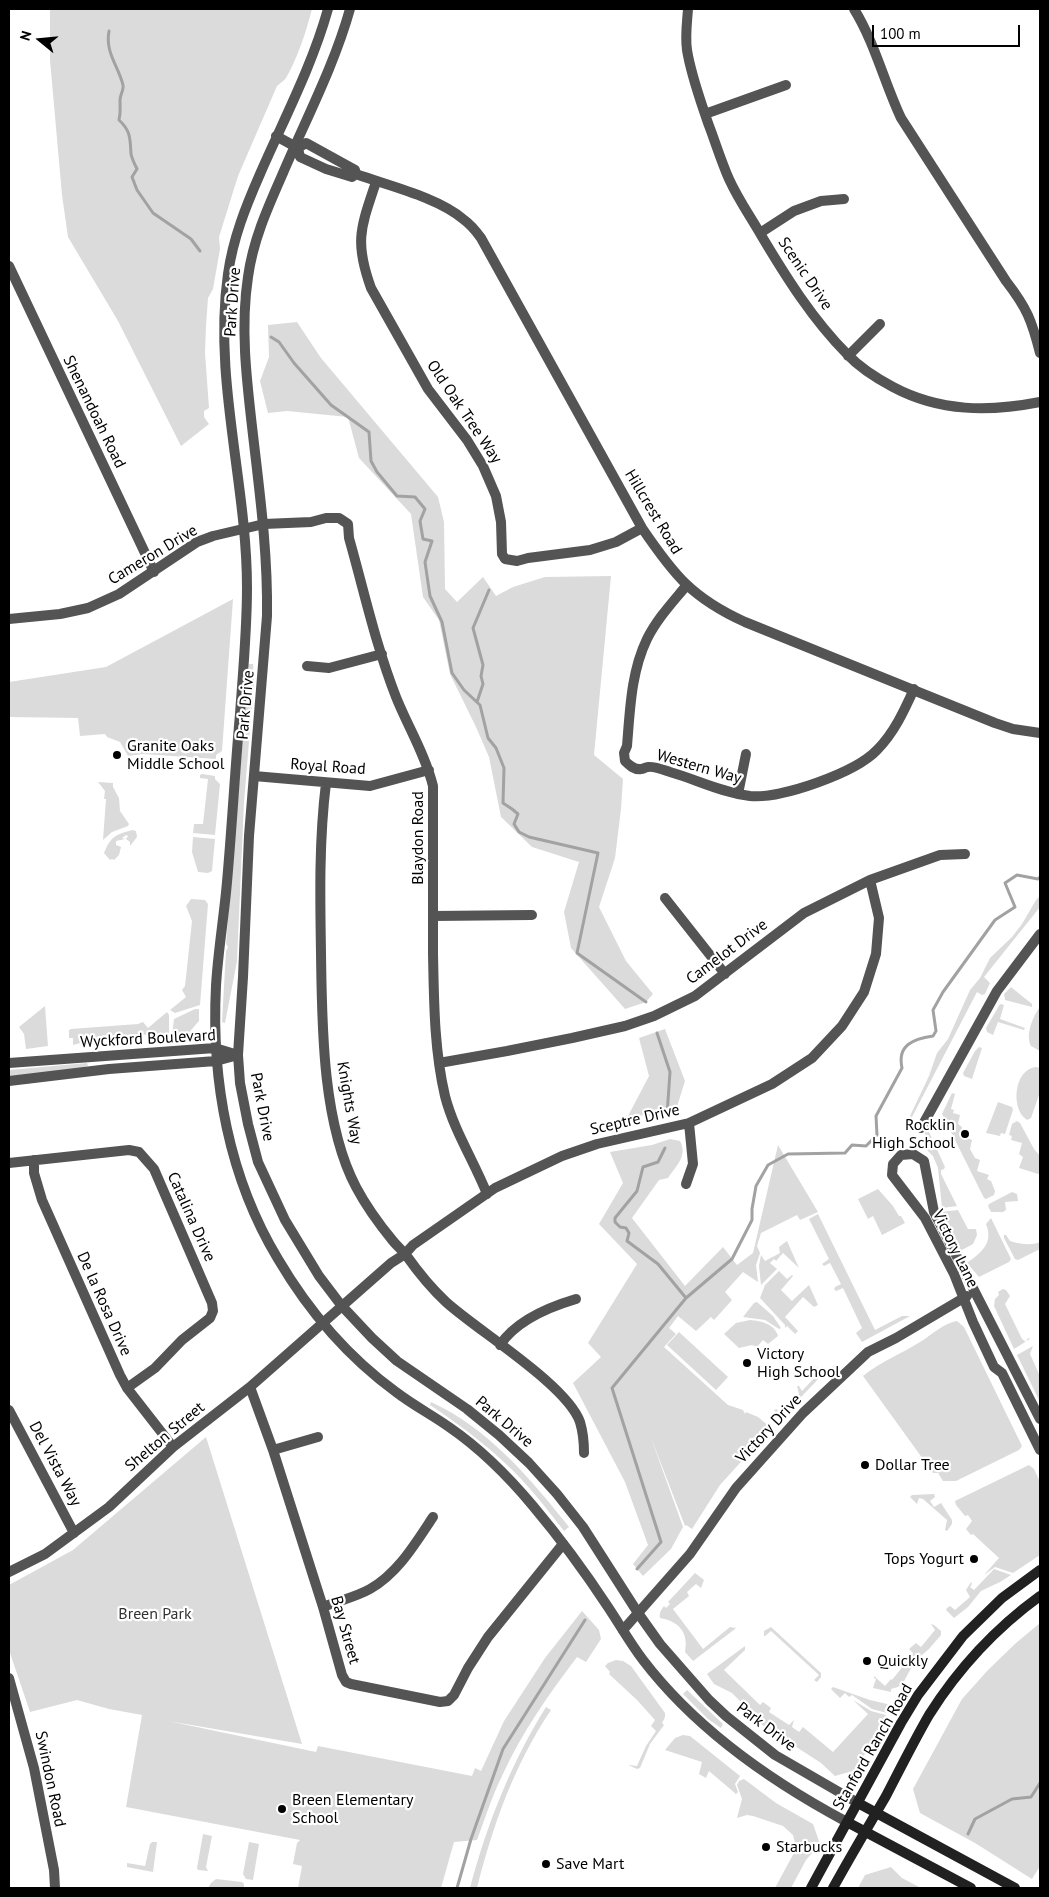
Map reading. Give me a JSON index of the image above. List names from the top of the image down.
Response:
{
  "streets": {
    "main road": ["Park Drive", "Stanford Ranch Road"],
    "street": [
      "Scenic Drive",
      "Shenandoah Road",
      "Old Oak Tree Way",
      "Hillcrest Road",
      "Cameron Drive",
      "Royal Road",
      "Western Way",
      "Blaydon Road",
      "Camelot Drive",
      "Wyckford Boulevard",
      "Knights Way",
      "Sceptre Drive",
      "Catalina Drive",
      "Victory Lane",
      "De la Rosa Drive",
      "Victory Drive",
      "Shelton Street",
      "Del Vista Way",
      "Bay Street",
      "Swindon Road"
    ]
  },
  "crossings": [
    ["Park Drive", "Hillcrest Road"],
    ["Park Drive", "Cameron Drive"],
    ["Park Drive", "Royal Road"],
    ["Park Drive", "Blaydon Road"],
    ["Park Drive", "Wyckford Boulevard"],
    ["Park Drive", "Sceptre Drive"],
    ["Park Drive", "Victory Drive"],
    ["Park Drive", "Shelton Street"],
    ["Park Drive", "Bay Street"],
    ["Park Drive", "Stanford Ranch Road"],
    ["Shenandoah Road", "Cameron Drive"],
    ["Old Oak Tree Way", "Hillcrest Road"],
    ["Hillcrest Road", "Western Way"],
    ["Cameron Drive", "Blaydon Road"],
    ["Royal Road", "Blaydon Road"],
    ["Royal Road", "Knights Way"],
    ["Blaydon Road", "Camelot Drive"],
    ["Blaydon Road", "Sceptre Drive"],
    ["Camelot Drive", "Sceptre Drive"],
    ["Knights Way", "Sceptre Drive"],
    ["Sceptre Drive", "Shelton Street"],
    ["Catalina Drive", "De la Rosa Drive"],
    ["Victory Lane", "Victory Drive"],
    ["De la Rosa Drive", "Shelton Street"],
    ["Shelton Street", "Del Vista Way"],
    ["Shelton Street", "Bay Street"]
  ],
  "parks": ["Breen Park"],
  "places": [
    "Granite Oaks Middle School",
    "Rocklin High School",
    "Victory High School",
    "Dollar Tree",
    "Tops Yogurt",
    "Quickly",
    "Breen Elementary School",
    "Starbucks",
    "Save Mart"
  ],
  "scale_bar": "100 m",
  "north": "left"
}
